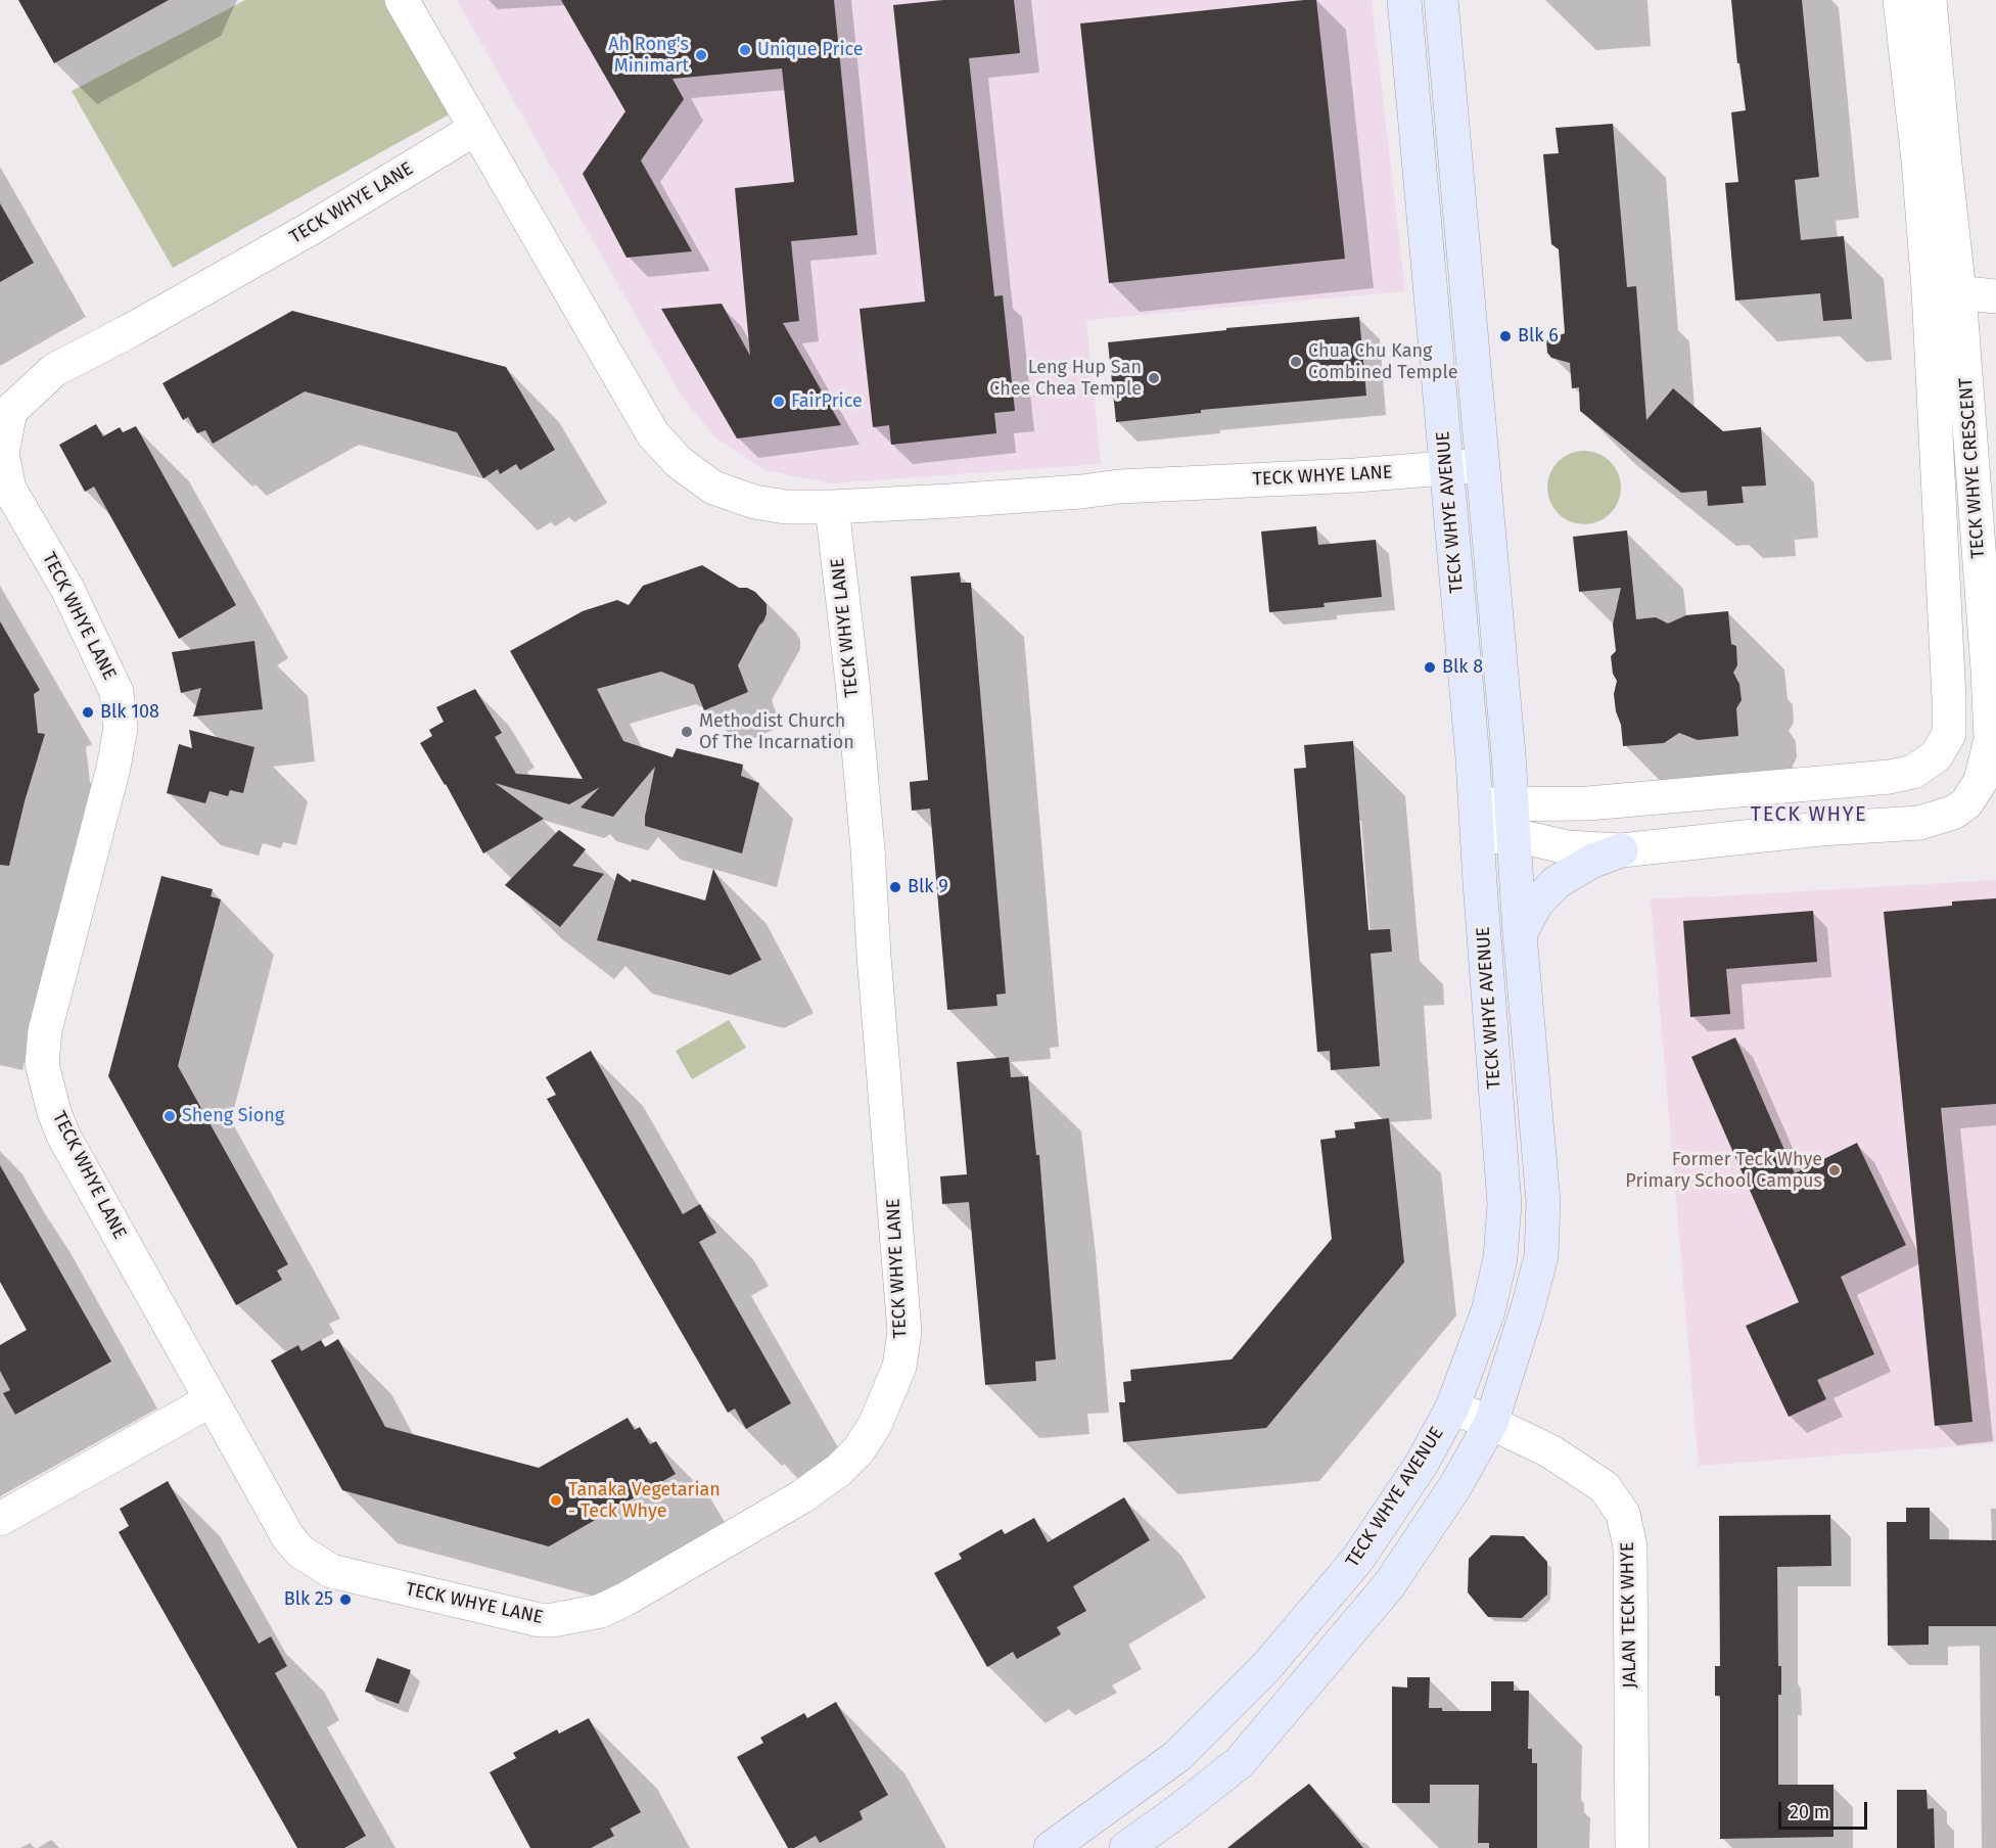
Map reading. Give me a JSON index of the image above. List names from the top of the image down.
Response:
{
  "streets": {
    "main road": ["TECK WHYE AVENUE"],
    "street": ["TECK WHYE LANE", "TECK WHYE CRESCENT", "JALAN TECK WHYE"]
  },
  "crossings": [
    ["TECK WHYE LANE", "TECK WHYE AVENUE"],
    ["TECK WHYE CRESCENT", "TECK WHYE AVENUE"],
    ["TECK WHYE AVENUE", "JALAN TECK WHYE"]
  ],
  "districts": ["TECK WHYE"],
  "places": [
    "Unique Price",
    "Ah Rong's Minimart",
    "Blk 6",
    "Chua Chu Kang Combined Temple",
    "Leng Hup San Chee Chea Temple",
    "FairPrice",
    "Blk 8",
    "Blk 108",
    "Methodist Church Of The Incarnation",
    "Blk 9",
    "Sheng Siong",
    "Former Teck Whye Primary School Campus",
    "Tanaka Vegetarian - Teck Whye",
    "Blk 25"
  ],
  "scale_bar": "20 m"
}
